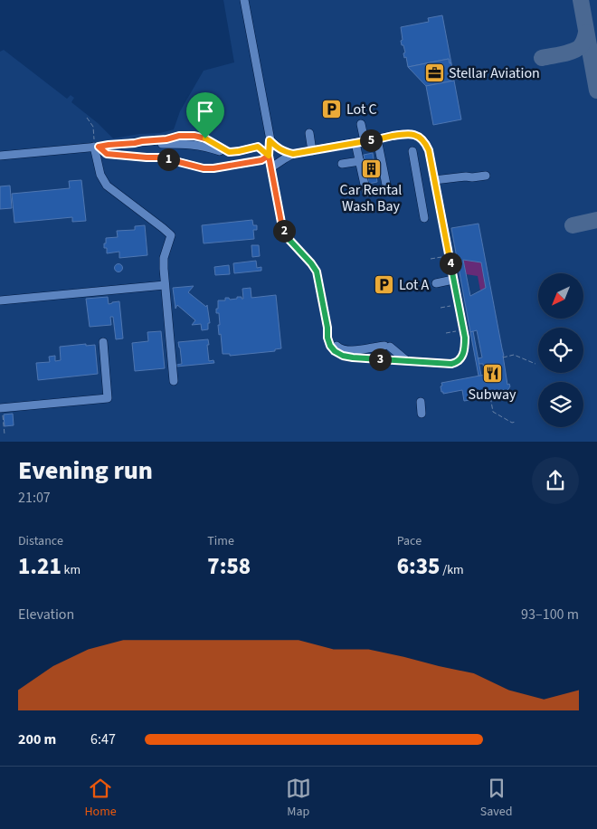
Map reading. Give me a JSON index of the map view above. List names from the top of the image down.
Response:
{
  "places": {
    "office": ["Stellar Aviation"],
    "parking": ["Lot C", "Lot A"],
    "building": ["Car Rental Wash Bay"],
    "restaurant": ["Subway"]
  },
  "north": "bottom left",
  "page": {
    "pins": [
      "5",
      "1",
      "2",
      "4",
      "3"
    ],
    "heading": ["Evening run", "21:07"],
    "stats": [
      ["Distance", "1.21 km"],
      ["Time", "7:58"],
      ["Pace", "6:35 /km"]
    ],
    "chart": ["Elevation", "93–100 m"],
    "list": [
      {
        "name": "200 m",
        "note": "6:47"
      }
    ],
    "tabs": ["Home", "Map", "Saved"]
  }
}
